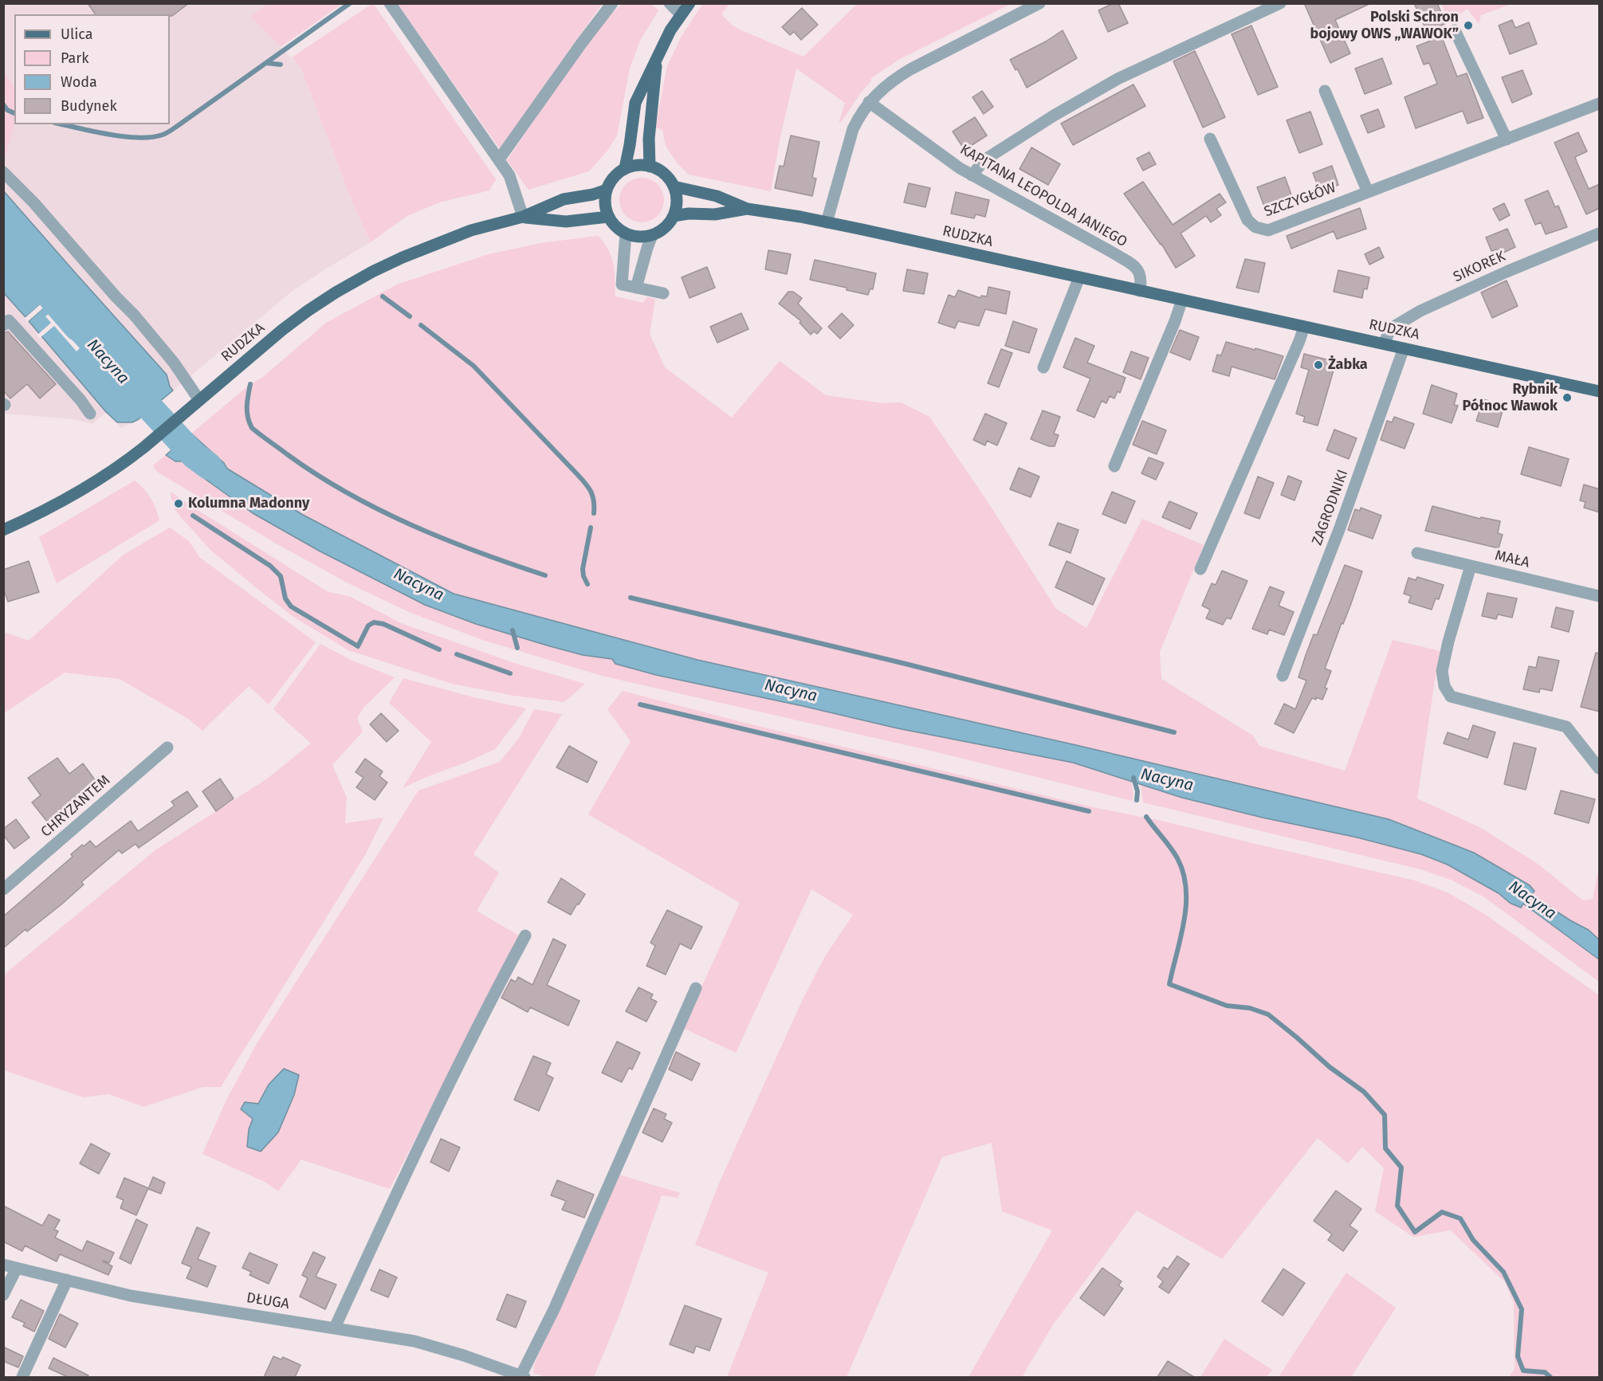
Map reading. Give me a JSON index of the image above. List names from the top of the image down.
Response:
{
  "streets": {
    "main road": ["RUDZKA"],
    "street": [
      "KAPITANA LEOPOLDA JANIEGO",
      "SZCZYGŁÓW",
      "SIKOREK",
      "ZAGRODNIKI",
      "MAŁA",
      "CHRYZANTEM",
      "DŁUGA"
    ]
  },
  "crossings": [
    ["KAPITANA LEOPOLDA JANIEGO", "RUDZKA"],
    ["RUDZKA", "SIKOREK"],
    ["RUDZKA", "ZAGRODNIKI"]
  ],
  "water": ["Nacyna"],
  "places": [
    "Polski Schron bojowy OWS „WAWOK”",
    "Żabka",
    "Rybnik Północ Wawok",
    "Kolumna Madonny"
  ],
  "legend": [
    "Ulica",
    "Park",
    "Woda",
    "Budynek"
  ]
}
